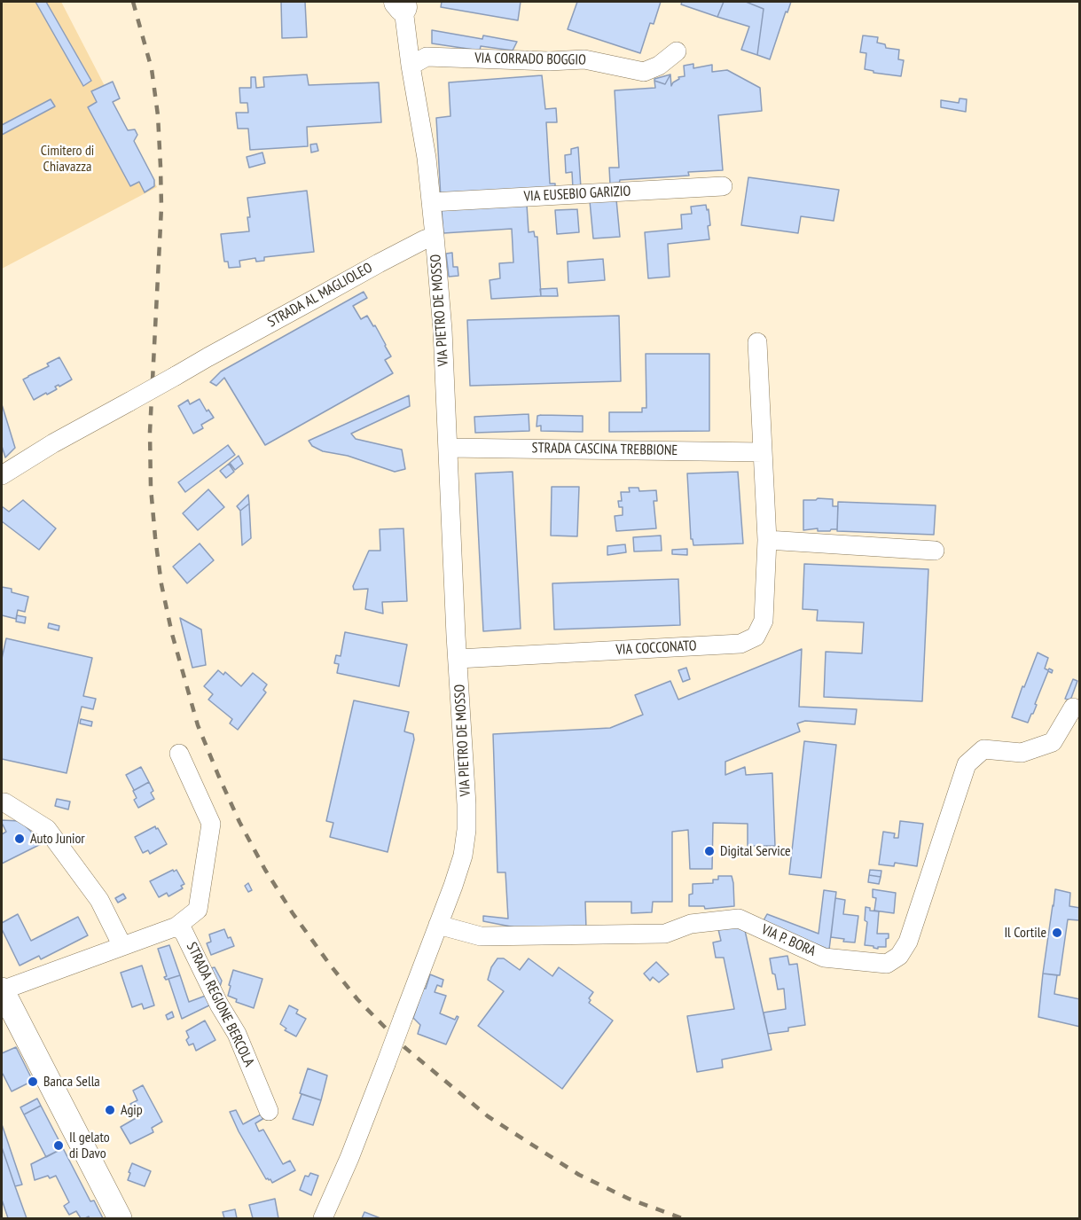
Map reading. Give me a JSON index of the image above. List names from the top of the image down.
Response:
{
  "streets": {
    "street": [
      "VIA CORRADO BOGGIO",
      "VIA EUSEBIO GARIZIO",
      "STRADA AL MAGLIOLEO",
      "VIA PIETRO DE MOSSO",
      "STRADA CASCINA TREBBIONE",
      "VIA COCCONATO",
      "VIA P. BORA",
      "STRADA REGIONE BERCOLA"
    ]
  },
  "crossings": [
    ["STRADA AL MAGLIOLEO", "VIA PIETRO DE MOSSO"],
    ["VIA PIETRO DE MOSSO", "STRADA CASCINA TREBBIONE"],
    ["VIA PIETRO DE MOSSO", "VIA COCCONATO"],
    ["VIA PIETRO DE MOSSO", "VIA P. BORA"]
  ],
  "parks": ["Cimitero di Chiavazza"],
  "places": [
    "Auto Junior",
    "Digital Service",
    "Il Cortile",
    "Banca Sella",
    "Agip",
    "Il gelato di Davo"
  ]
}
